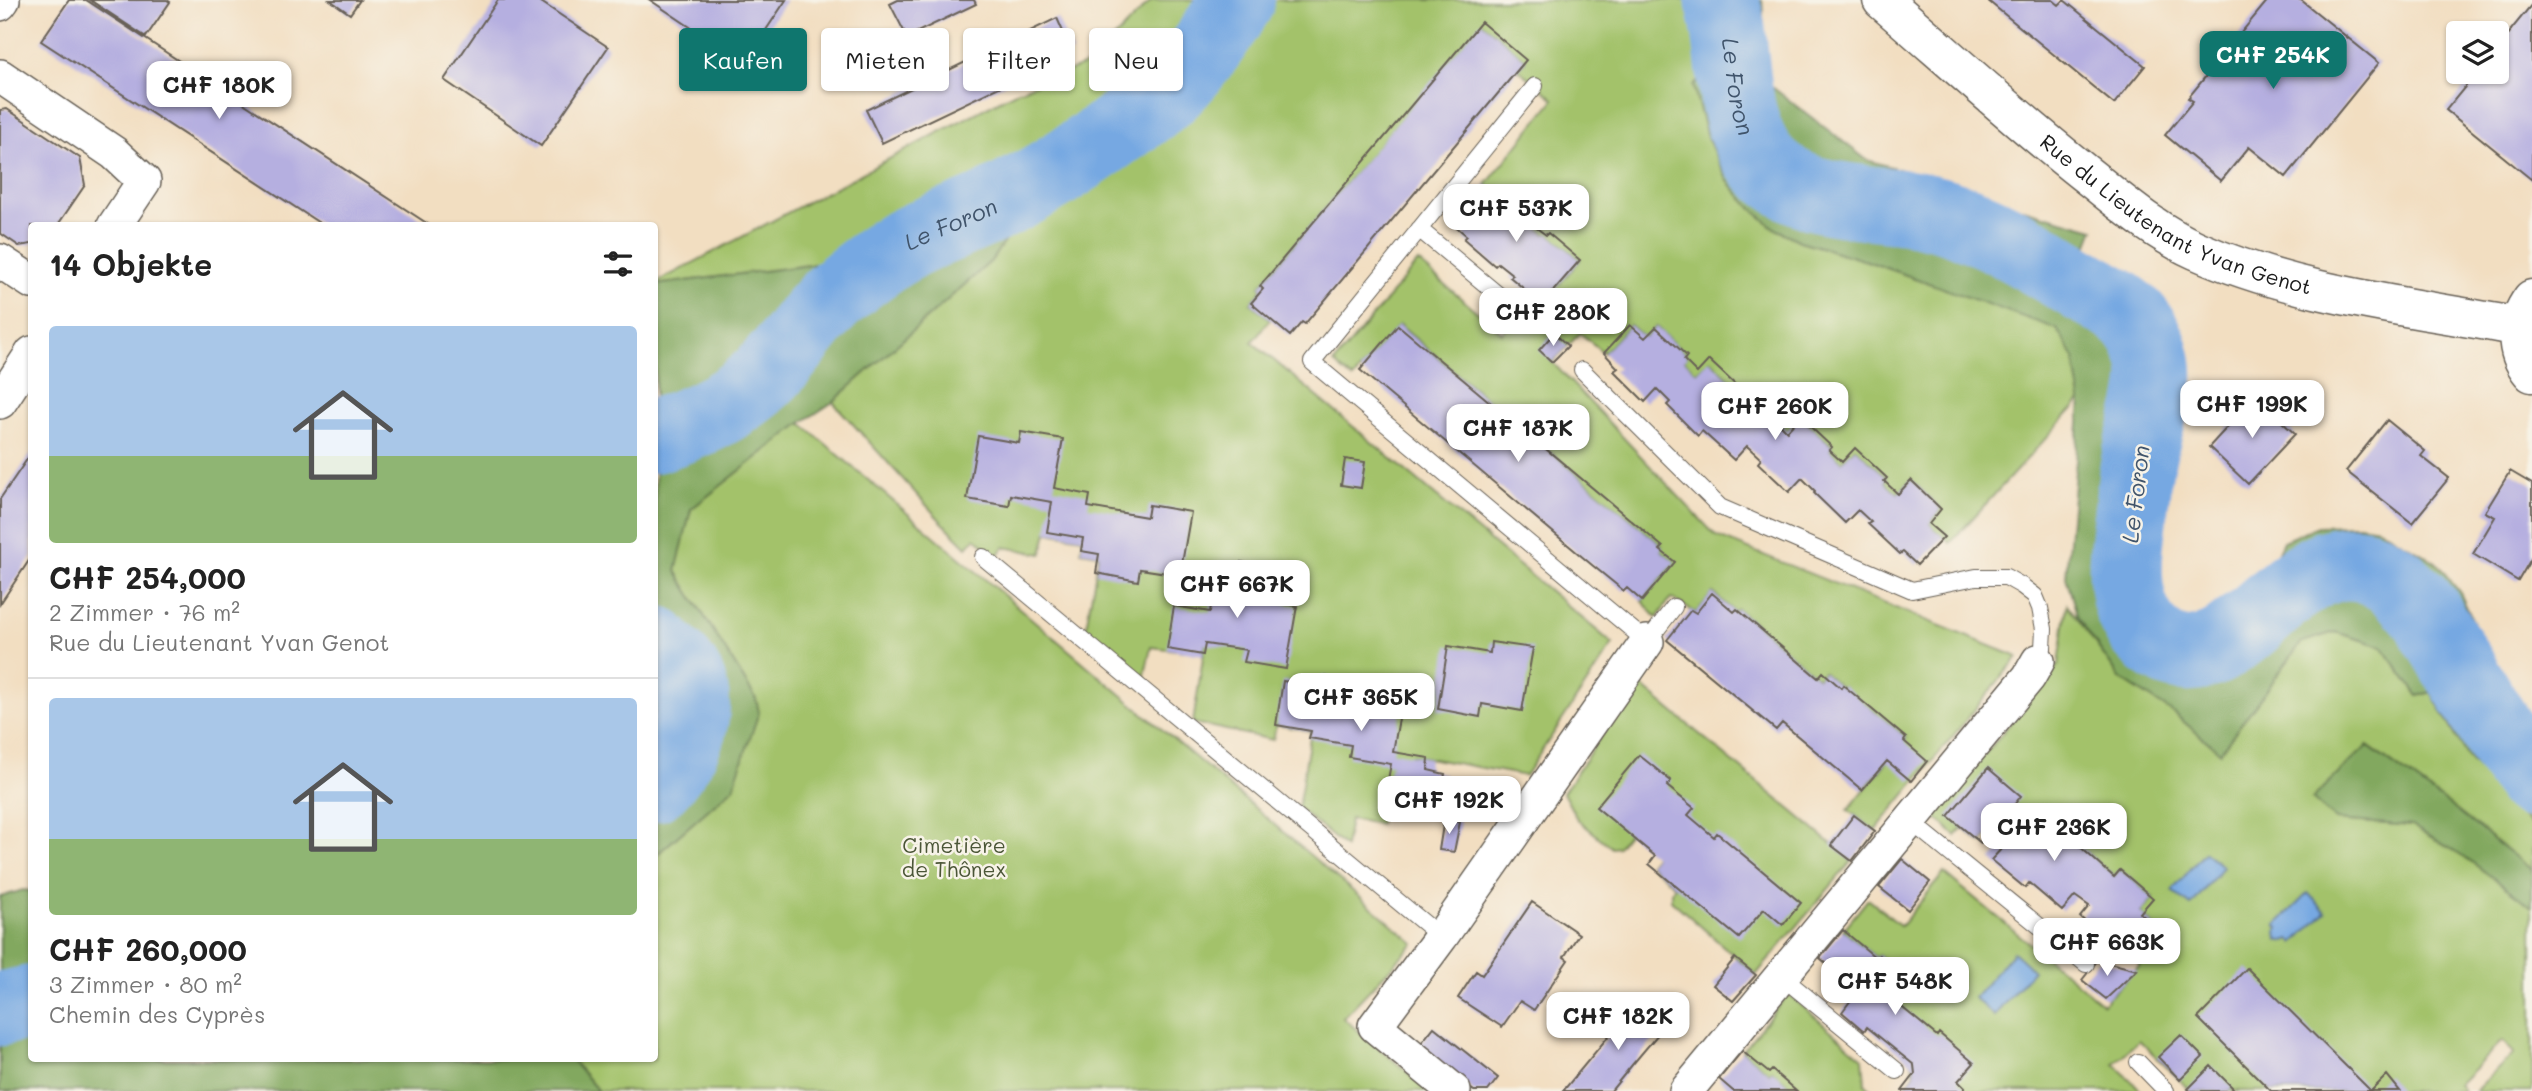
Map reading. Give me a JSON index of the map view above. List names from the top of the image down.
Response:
{
  "streets": {
    "street": ["Rue du Lieutenant Yvan Genot"]
  },
  "water": ["Le Foron"],
  "parks": ["Cimetière de Thônex"],
  "page": {
    "chip": [
      "Kaufen",
      "Mieten",
      "Filter",
      "Neu"
    ],
    "price": [
      "CHF 254K",
      "CHF 180K",
      "CHF 537K",
      "CHF 280K",
      "CHF 199K",
      "CHF 260K",
      "CHF 187K",
      "CHF 667K",
      "CHF 365K",
      "CHF 192K",
      "CHF 236K",
      "CHF 663K",
      "CHF 548K",
      "CHF 182K"
    ],
    "heading": "14 Objekte",
    "list": [
      {
        "name": "CHF 254,000",
        "note": "2 Zimmer · 76 m² · Rue du Lieutenant Yvan Genot"
      },
      {
        "name": "CHF 260,000",
        "note": "3 Zimmer · 80 m² · Chemin des Cyprès"
      }
    ]
  }
}
